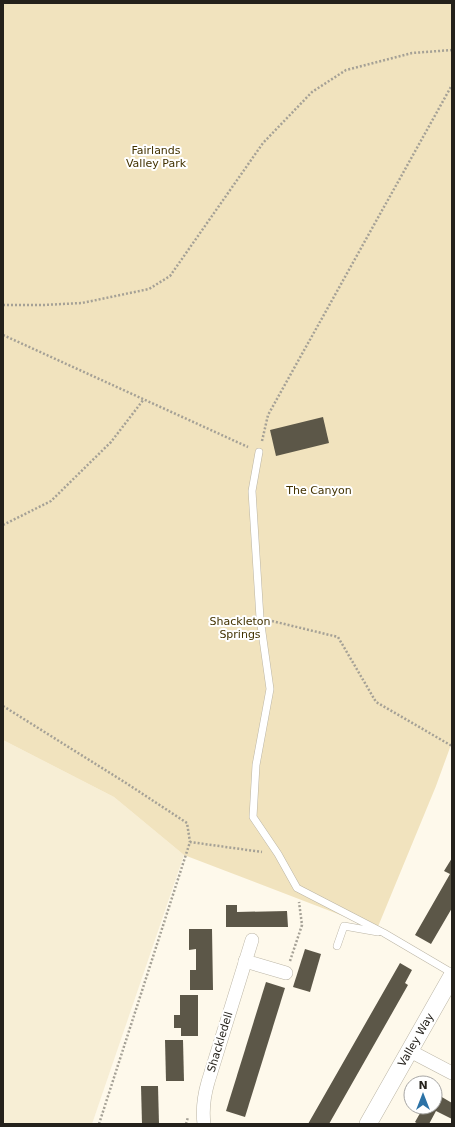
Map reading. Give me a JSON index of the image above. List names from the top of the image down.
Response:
{
  "streets": {
    "street": ["Valley Way", "Shackledell"]
  },
  "parks": ["Fairlands Valley Park", "The Canyon", "Shackleton Springs"],
  "north": "top"
}
